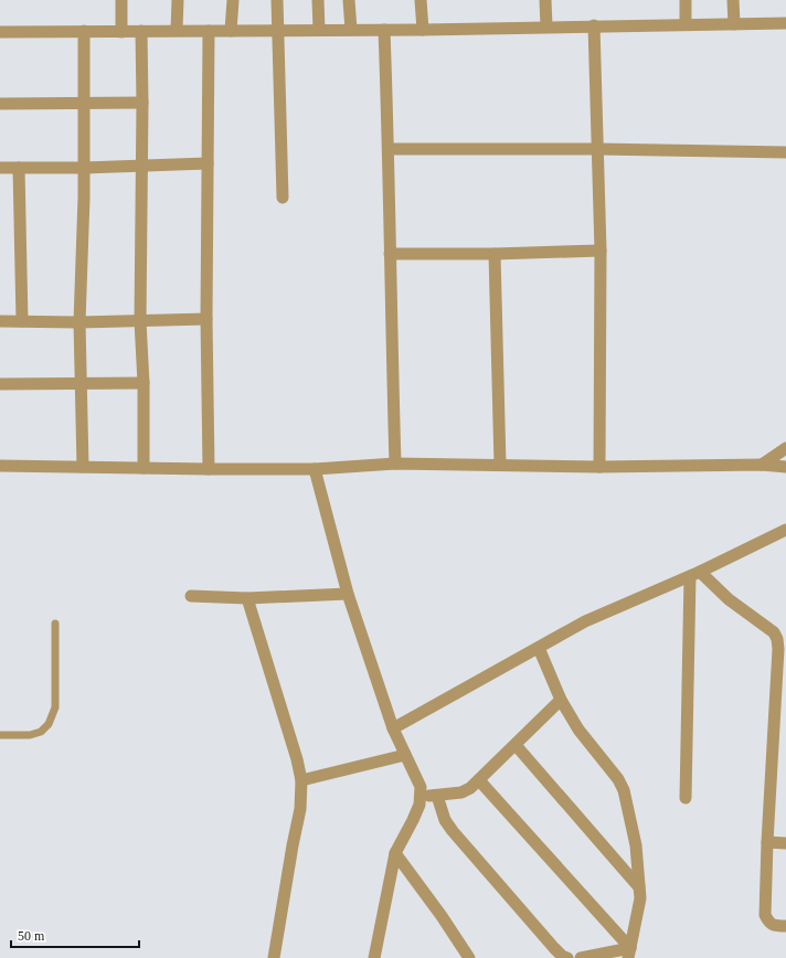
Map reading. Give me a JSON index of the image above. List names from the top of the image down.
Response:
{
  "scale_bar": "50 m"
}
